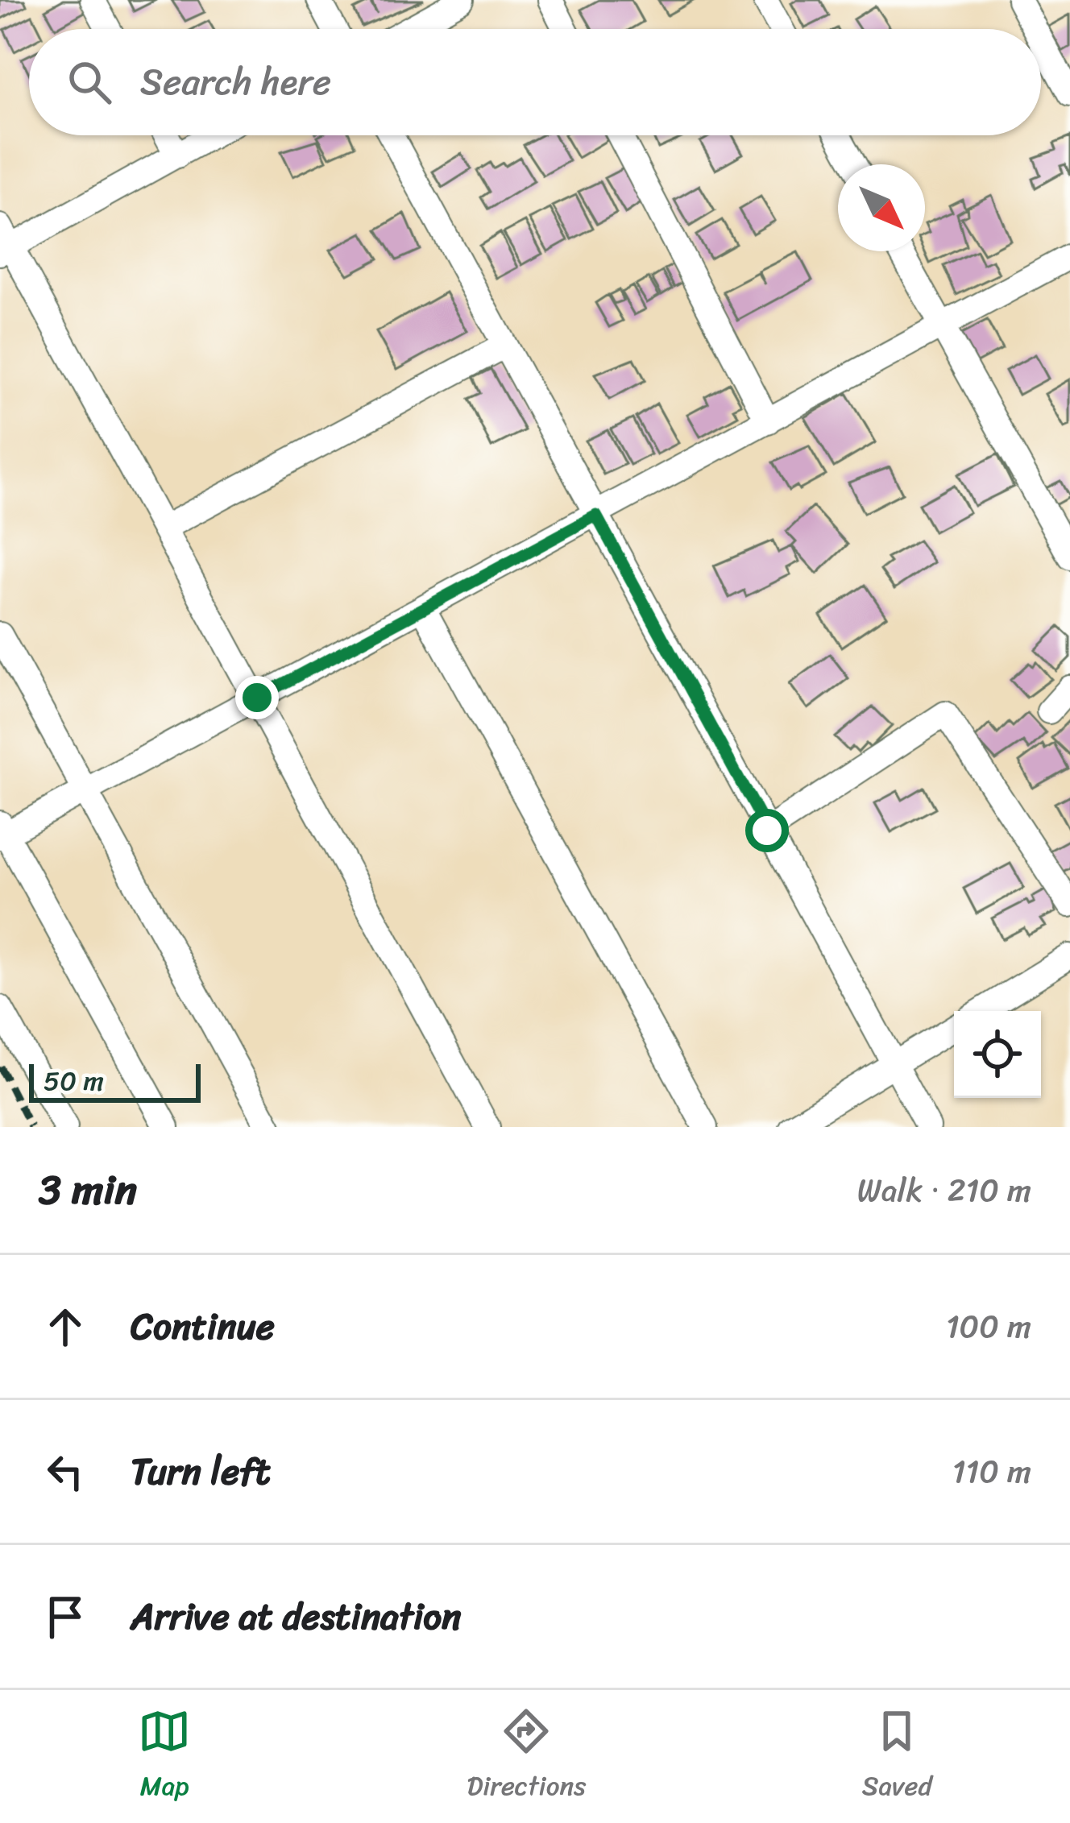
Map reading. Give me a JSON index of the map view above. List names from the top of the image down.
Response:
{
  "scale_bar": "50 m",
  "north": "bottom right",
  "page": {
    "search": "Search here",
    "scale": "50 m",
    "heading": ["3 min", "Walk · 210 m"],
    "list": [
      ["Continue", "100 m"],
      ["Turn left", "110 m"],
      "Arrive at destination"
    ],
    "nav": ["Map", "Directions", "Saved"]
  }
}
